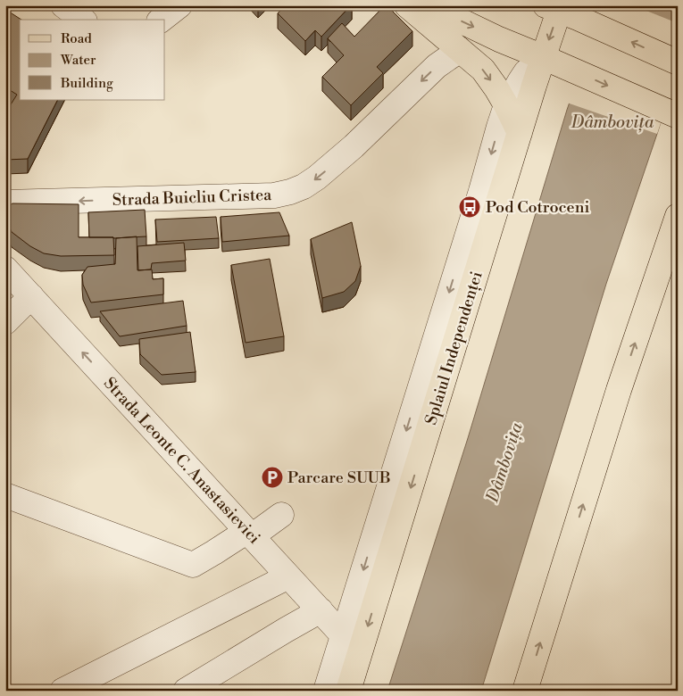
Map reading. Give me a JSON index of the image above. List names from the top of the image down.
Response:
{
  "streets": {
    "main road": ["Splaiul Independenței"],
    "street": ["Strada Buicliu Cristea", "Strada Leonte C. Anastasievici"]
  },
  "crossings": [
    ["Splaiul Independenței", "Strada Leonte C. Anastasievici"]
  ],
  "one_way": ["Strada Buicliu Cristea", "Strada Leonte C. Anastasievici"],
  "water": ["Dâmbovița"],
  "places": {
    "bus stop": ["Pod Cotroceni"],
    "parking": ["Parcare SUUB"]
  },
  "legend": ["Road", "Water", "Building"]
}
